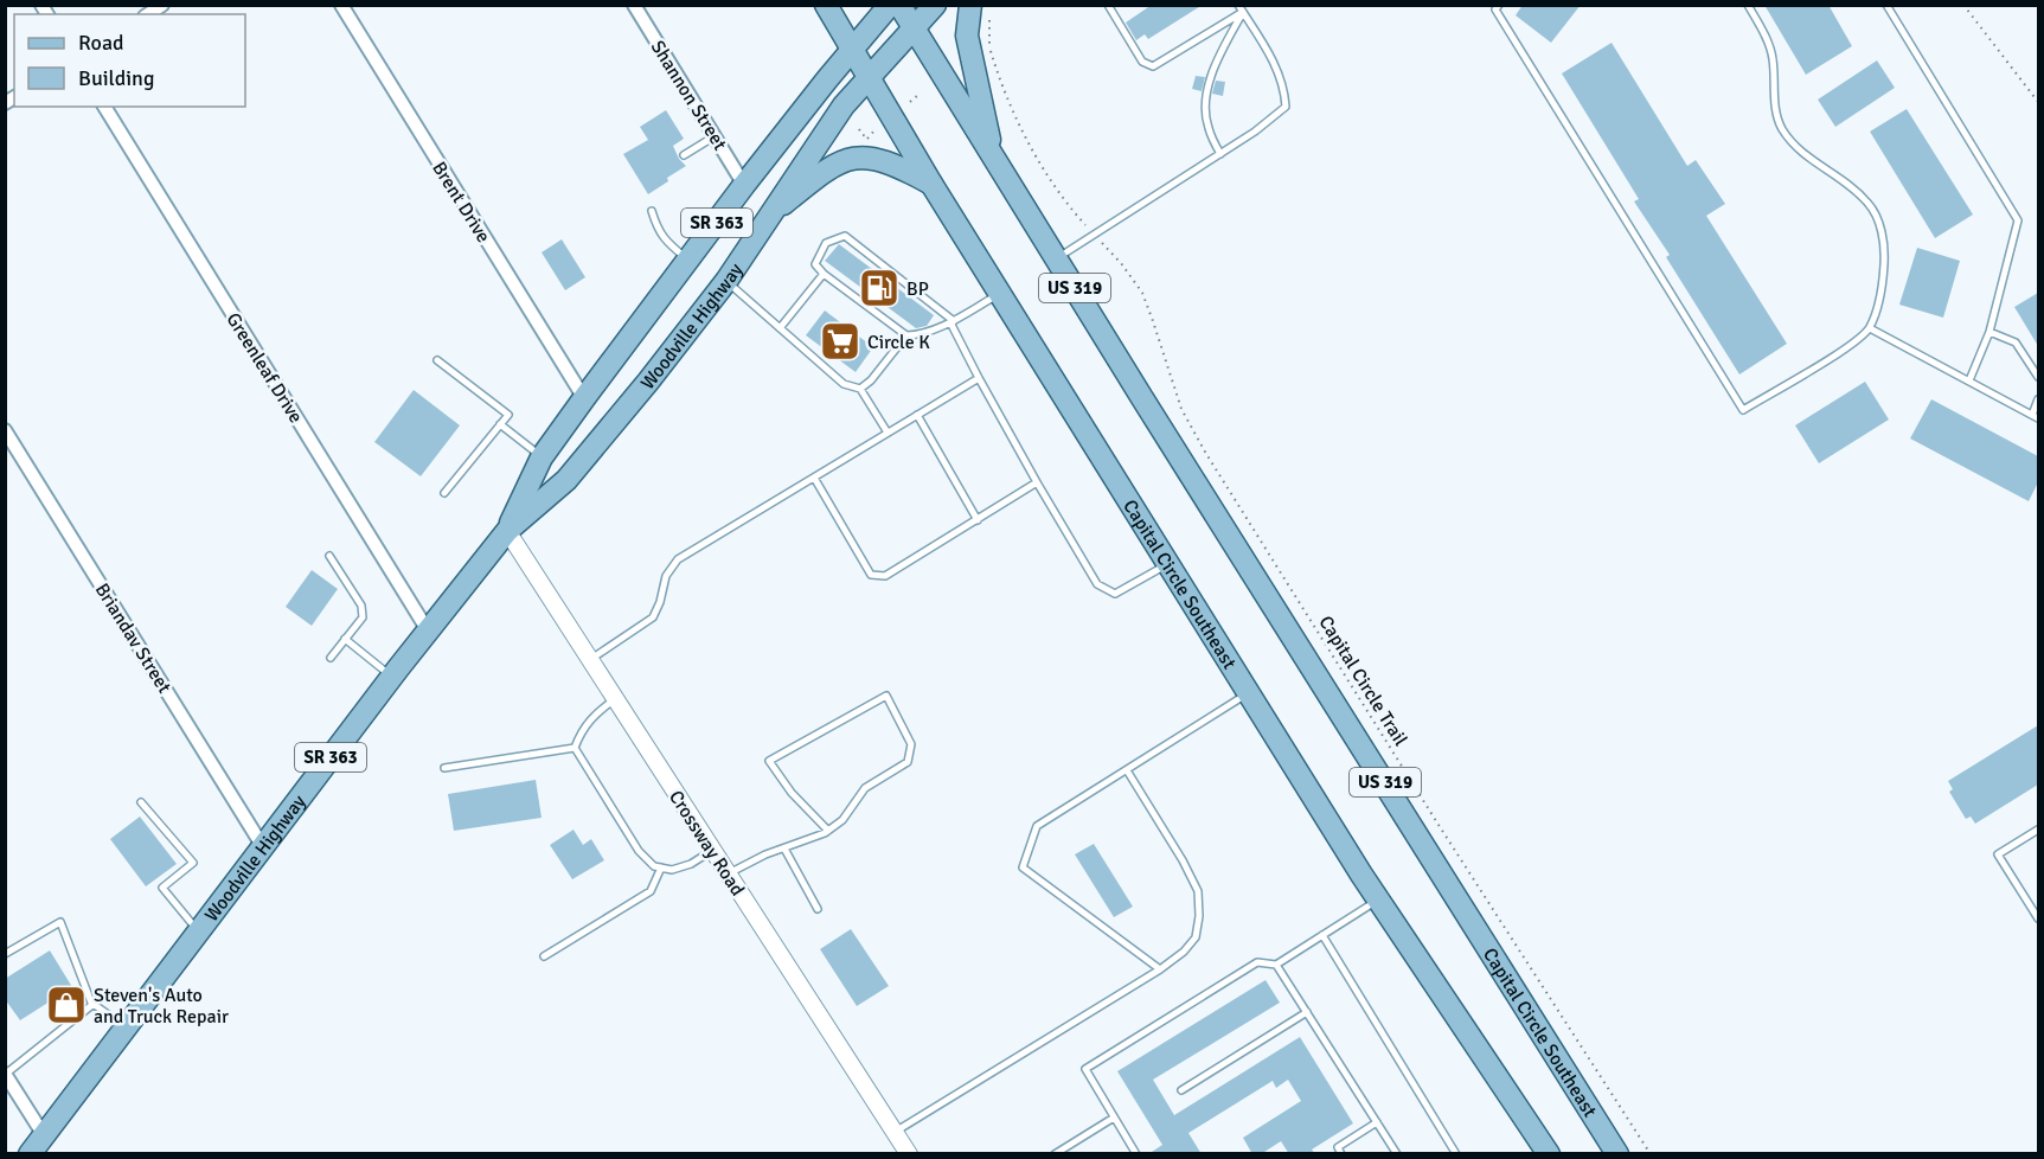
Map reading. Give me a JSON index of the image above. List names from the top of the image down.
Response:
{
  "streets": {
    "main road": [
      "SR 363",
      "US 319",
      "Woodville Highway",
      "Capital Circle Southeast"
    ],
    "street": [
      "Shannon Street",
      "Brent Drive",
      "Greenleaf Drive",
      "Briandav Street",
      "Crossway Road"
    ],
    "path": ["Capital Circle Trail"]
  },
  "crossings": [
    ["Shannon Street", "Woodville Highway"],
    ["Brent Drive", "Woodville Highway"],
    ["Woodville Highway", "Greenleaf Drive"],
    ["Woodville Highway", "Capital Circle Southeast"],
    ["Woodville Highway", "Briandav Street"],
    ["Woodville Highway", "Crossway Road"]
  ],
  "places": {
    "fuel station": ["BP"],
    "supermarket": ["Circle K"],
    "shop": ["Steven's Auto and Truck Repair"]
  },
  "legend": ["Road", "Building"]
}
